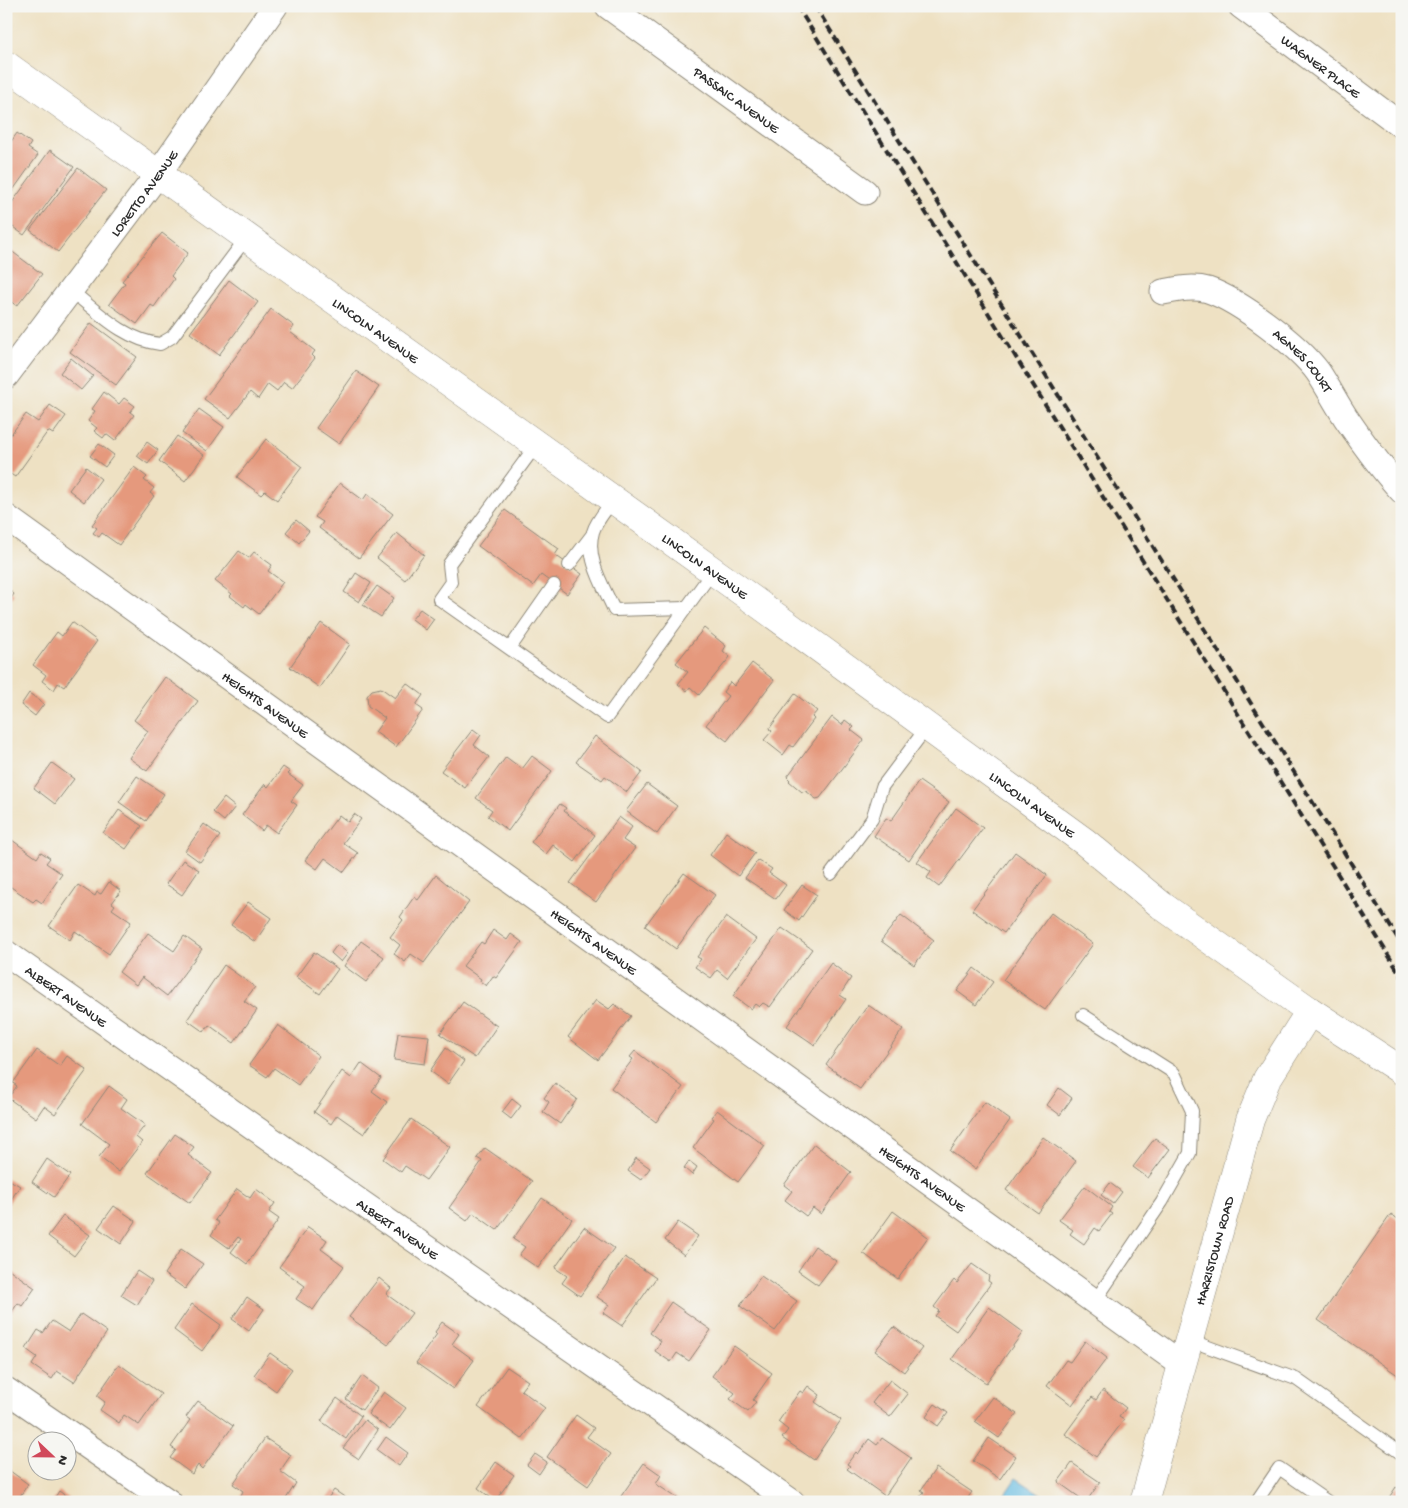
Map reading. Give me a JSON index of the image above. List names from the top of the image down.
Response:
{
  "streets": {
    "main road": ["LINCOLN AVENUE", "HARRISTOWN ROAD"],
    "street": [
      "WAGNER PLACE",
      "PASSAIC AVENUE",
      "LORETTO AVENUE",
      "AGNES COURT",
      "HEIGHTS AVENUE",
      "ALBERT AVENUE"
    ]
  },
  "crossings": [
    ["LORETTO AVENUE", "LINCOLN AVENUE"],
    ["LINCOLN AVENUE", "HARRISTOWN ROAD"],
    ["HEIGHTS AVENUE", "HARRISTOWN ROAD"]
  ],
  "north": "right"
}
